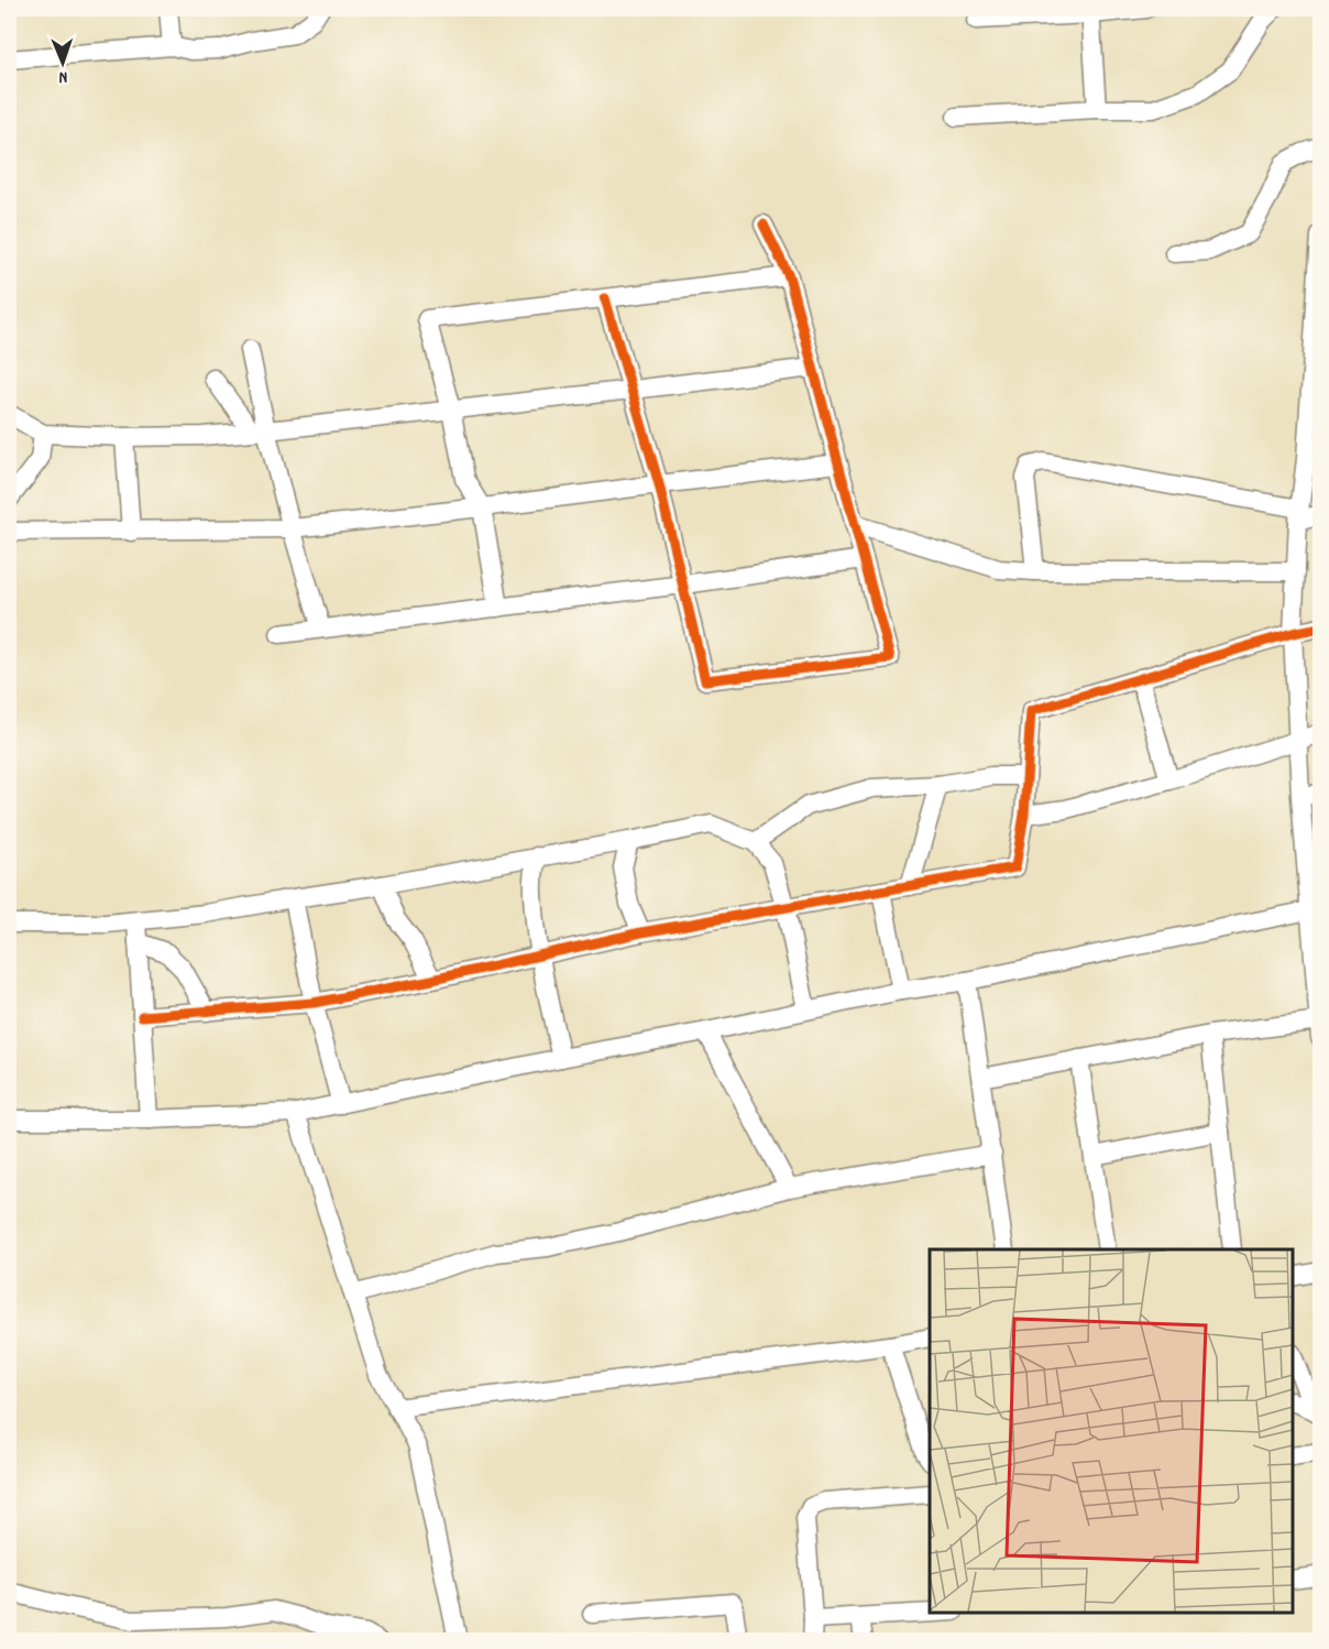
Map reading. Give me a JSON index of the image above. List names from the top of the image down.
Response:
{
  "north": "bottom"
}
